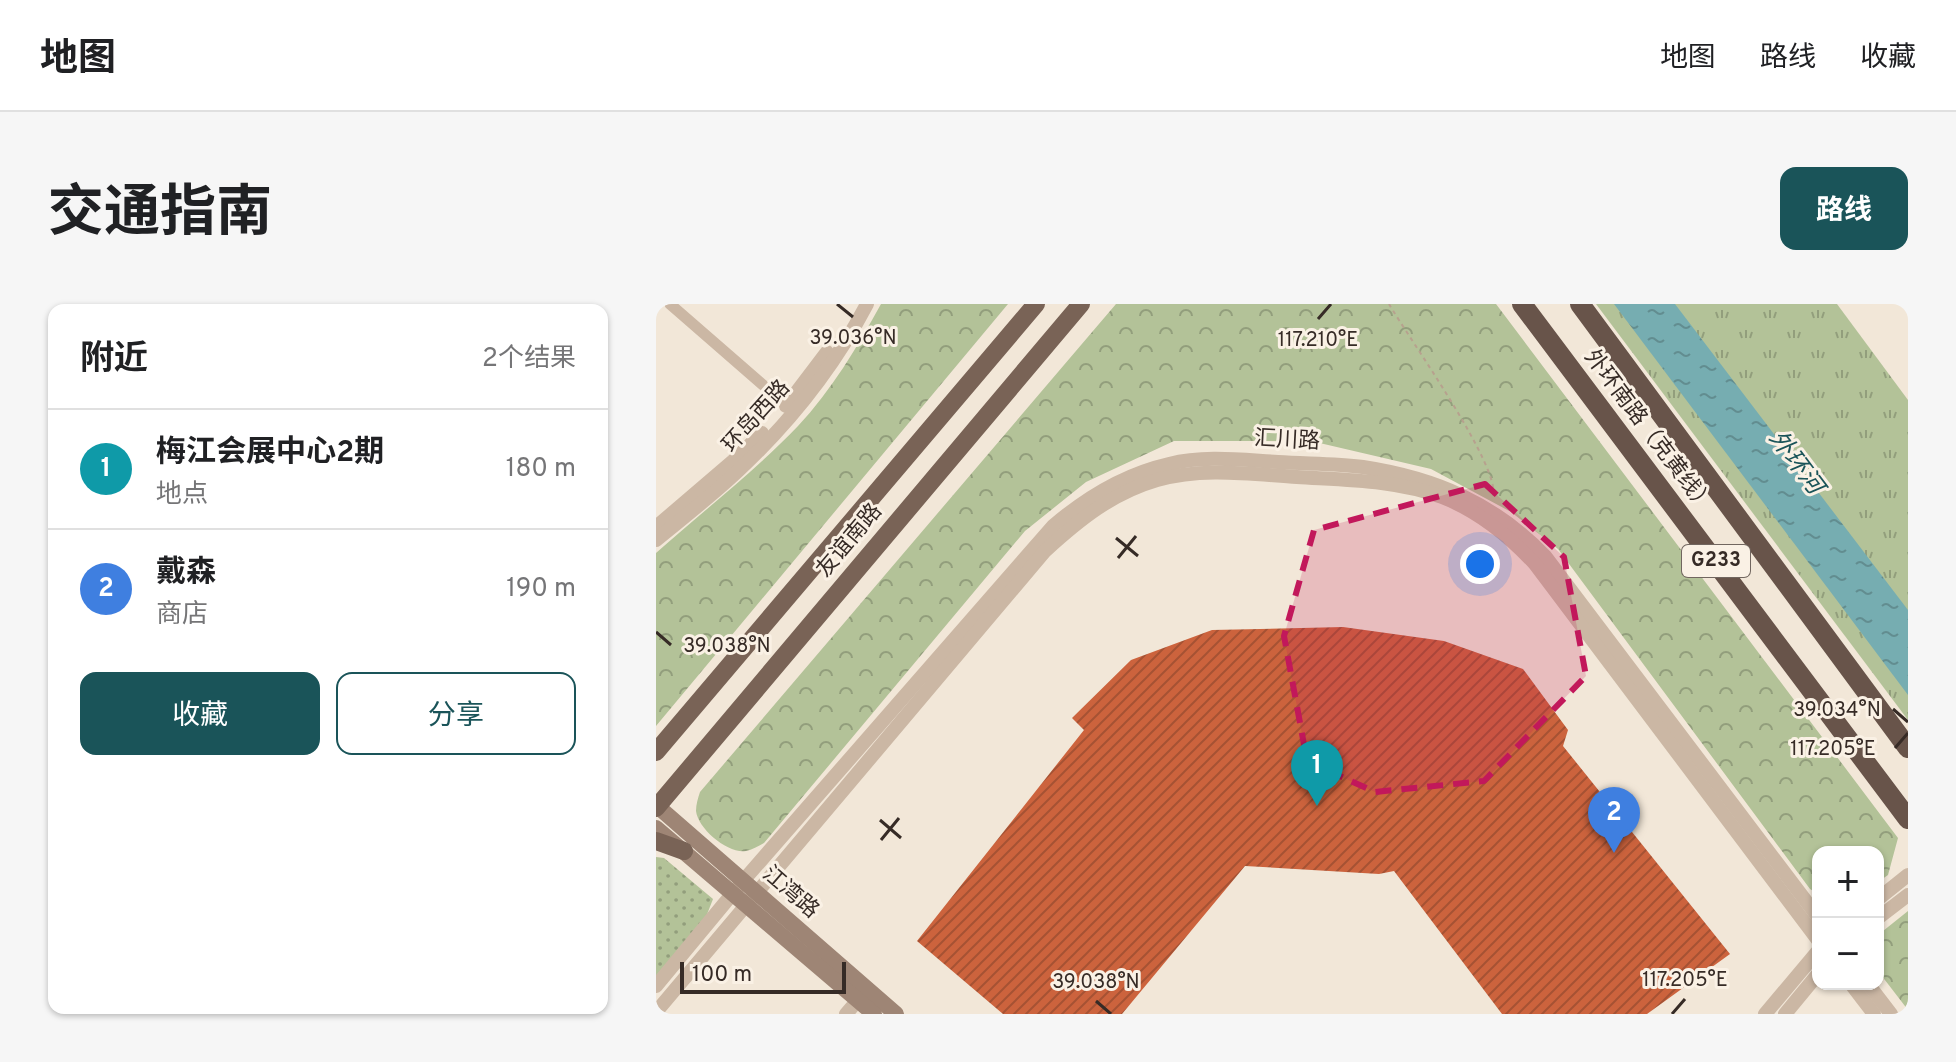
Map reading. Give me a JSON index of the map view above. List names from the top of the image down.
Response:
{
  "streets": {
    "highway": ["外环南路（克黄线）", "G233"],
    "main road": ["友谊南路", "江湾路"],
    "street": ["环岛西路", "汇川路"]
  },
  "crossings": [
    ["汇川路", "江湾路"],
    ["友谊南路", "江湾路"]
  ],
  "water": ["外环河"],
  "scale_bar": "100 m",
  "page": {
    "header": "地图",
    "nav": ["地图", "路线", "收藏"],
    "title": "交通指南",
    "buttons": [
      "路线",
      ["收藏", "分享"]
    ],
    "heading": ["附近", "2个结果"],
    "list": [
      {
        "mark": "1",
        "name": "梅江会展中心2期",
        "note": "地点",
        "value": "180 m"
      },
      {
        "mark": "2",
        "name": "戴森",
        "note": "商店",
        "value": "190 m"
      }
    ],
    "pins": ["1", "2"],
    "map_buttons": ["+", "−"],
    "scale": "100 m"
  },
  "coordinates": [
    "39.036°N",
    "117.210°E",
    "39.038°N",
    "39.034°N",
    "117.205°E"
  ]
}
